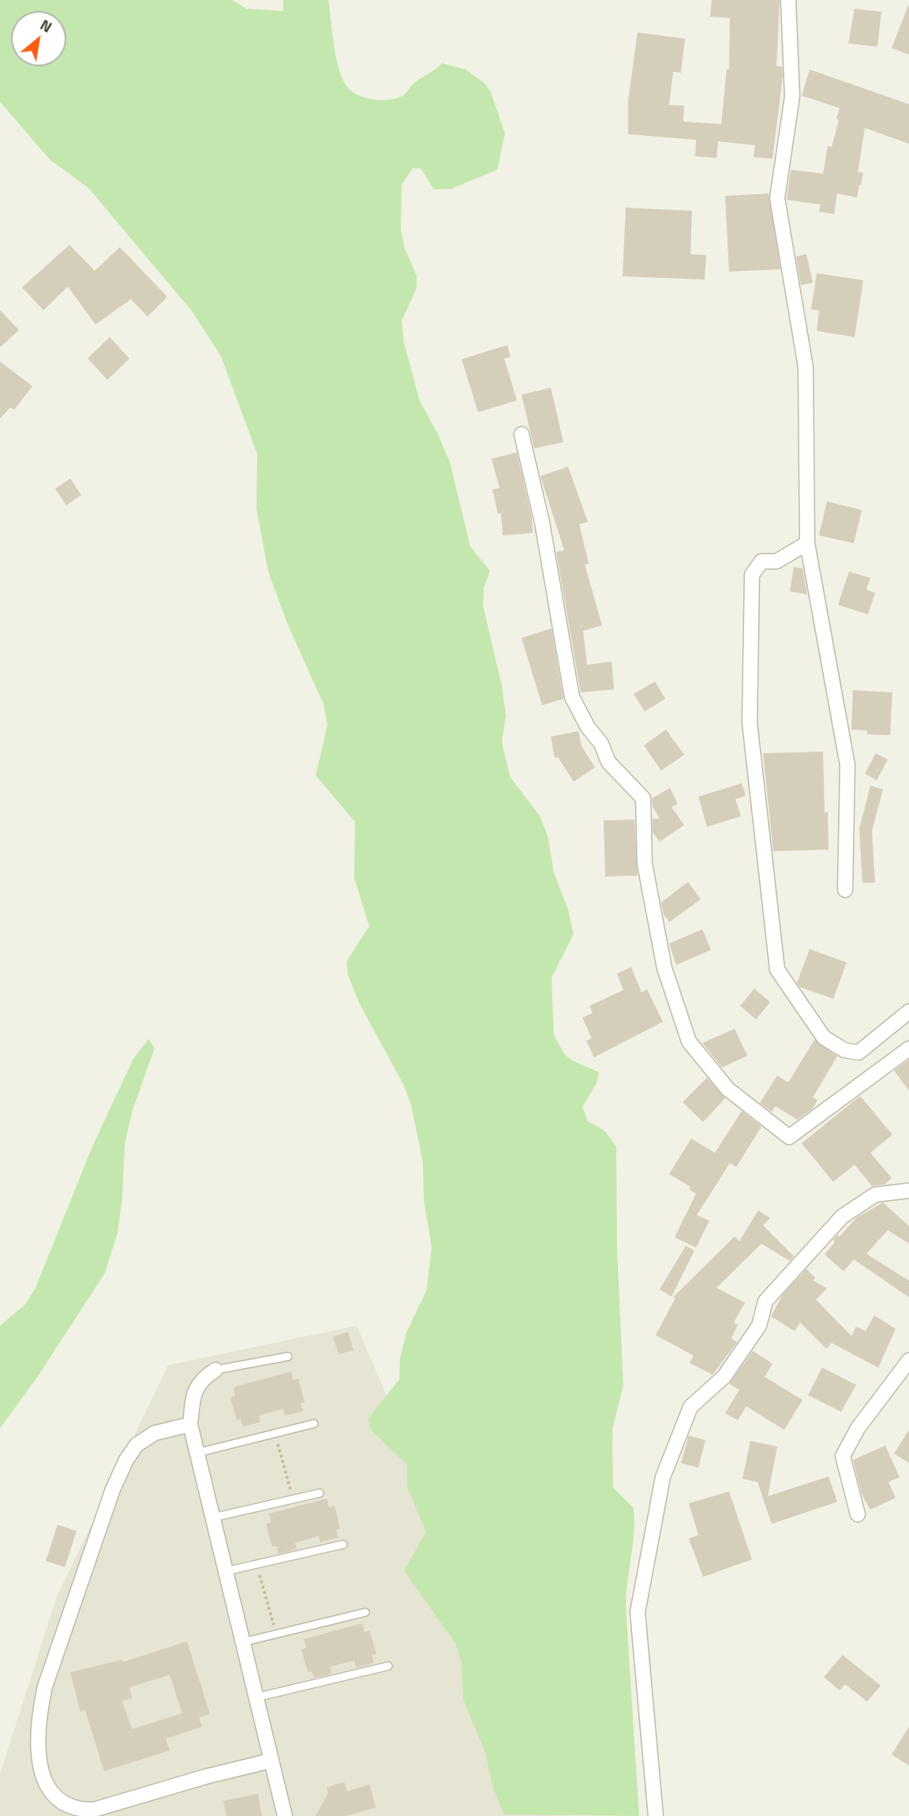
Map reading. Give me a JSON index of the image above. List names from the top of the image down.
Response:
{
  "north": "top right"
}
